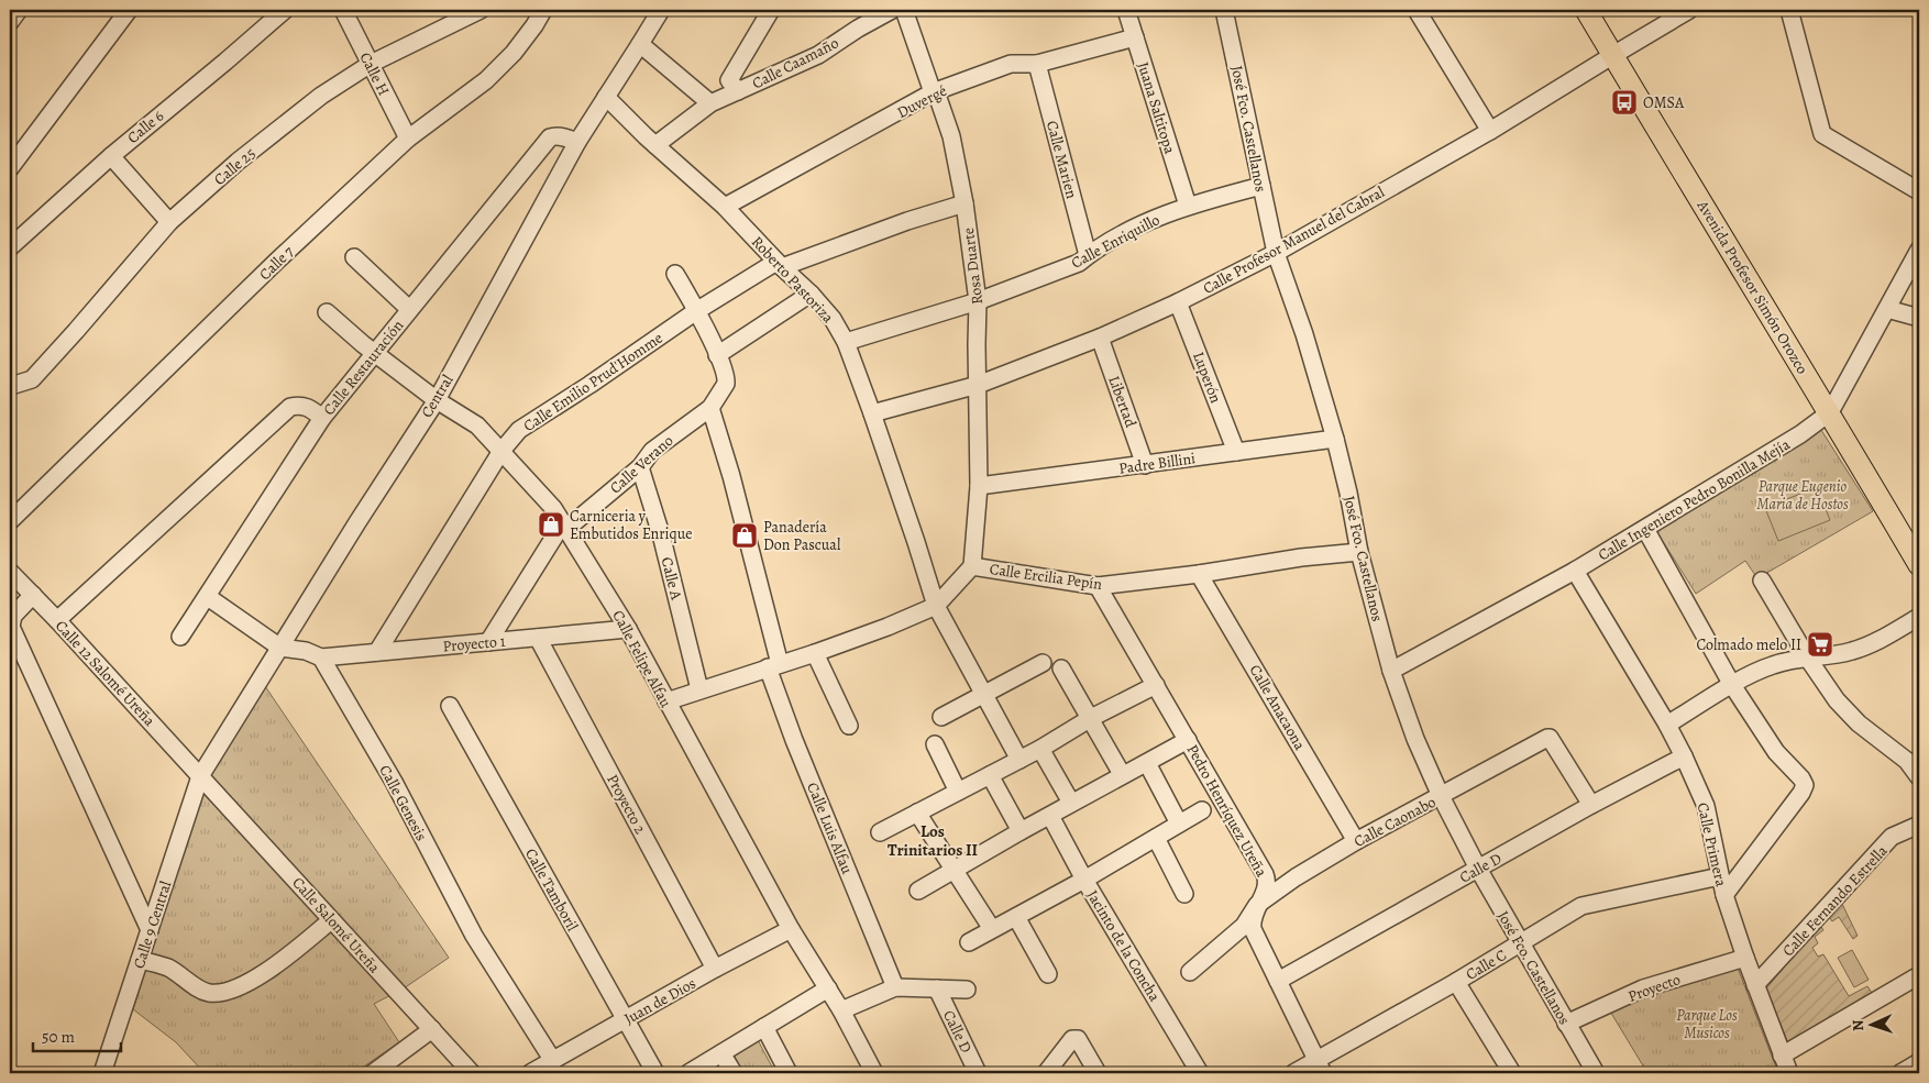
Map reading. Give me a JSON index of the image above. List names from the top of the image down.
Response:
{
  "streets": {
    "main road": ["Avenida Profesor Simón Orozco"],
    "street": [
      "Calle Caamaño",
      "Calle H",
      "Duvergé",
      "Juana Saltitopa",
      "Calle 6",
      "José Fco. Castellanos",
      "Calle Marien",
      "Calle 25",
      "Calle Profesor Manuel del Cabral",
      "Calle Enriquillo",
      "Calle 7",
      "Rosa Duarte",
      "Roberto Pastoriza",
      "Calle Restauración",
      "Luperón",
      "Calle Emilio Prud'Homme",
      "Central",
      "Libertad",
      "Padre Billini",
      "Calle Verano",
      "Calle Ingeniero Pedro Bonilla Mejía",
      "Calle Ercilia Pepín",
      "Calle A",
      "Proyecto 1",
      "Calle Felipe Alfau",
      "Calle 12 Salomé Ureña",
      "Calle Anacaona",
      "Calle Genesis",
      "Proyecto 2",
      "Pedro Henríquez Ureña",
      "Calle Caonabo",
      "Calle Luis Alfau",
      "Calle Primera",
      "Calle D",
      "Calle Tamboril",
      "Calle Fernando Estrella",
      "Calle 9 Central",
      "Calle Salomé Ureña",
      "Jacinto de la Concha",
      "Calle C",
      "Proyecto",
      "Juan de Dios"
    ]
  },
  "crossings": [
    ["Calle Caamaño", "Roberto Pastoriza"],
    ["Calle H", "Calle 25"],
    ["Calle H", "Calle 7"],
    ["Duvergé", "Juana Saltitopa"],
    ["Duvergé", "Calle Marien"],
    ["Duvergé", "Rosa Duarte"],
    ["Duvergé", "Roberto Pastoriza"],
    ["Juana Saltitopa", "Calle Enriquillo"],
    ["José Fco. Castellanos", "Calle Profesor Manuel del Cabral"],
    ["José Fco. Castellanos", "Calle Enriquillo"],
    ["José Fco. Castellanos", "Padre Billini"],
    ["José Fco. Castellanos", "Calle Ingeniero Pedro Bonilla Mejía"],
    ["José Fco. Castellanos", "Calle Ercilia Pepín"],
    ["José Fco. Castellanos", "Calle Caonabo"],
    ["José Fco. Castellanos", "Calle D"],
    ["José Fco. Castellanos", "Calle C"],
    ["José Fco. Castellanos", "Proyecto"],
    ["Calle Marien", "Calle Enriquillo"],
    ["Calle Profesor Manuel del Cabral", "Rosa Duarte"],
    ["Calle Profesor Manuel del Cabral", "Roberto Pastoriza"],
    ["Calle Profesor Manuel del Cabral", "Avenida Profesor Simón Orozco"],
    ["Calle Profesor Manuel del Cabral", "Luperón"],
    ["Calle Profesor Manuel del Cabral", "Libertad"],
    ["Calle Enriquillo", "Rosa Duarte"],
    ["Calle Enriquillo", "Roberto Pastoriza"],
    ["Rosa Duarte", "Calle Emilio Prud'Homme"],
    ["Rosa Duarte", "Padre Billini"],
    ["Rosa Duarte", "Calle Ercilia Pepín"],
    ["Roberto Pastoriza", "Calle Emilio Prud'Homme"],
    ["Roberto Pastoriza", "Central"],
    ["Roberto Pastoriza", "Calle Ercilia Pepín"],
    ["Avenida Profesor Simón Orozco", "Calle Ingeniero Pedro Bonilla Mejía"],
    ["Calle Restauración", "Central"],
    ["Calle Restauración", "Calle Felipe Alfau"],
    ["Luperón", "Padre Billini"],
    ["Calle Emilio Prud'Homme", "Calle Verano"],
    ["Calle Emilio Prud'Homme", "Proyecto 1"],
    ["Calle Emilio Prud'Homme", "Calle Felipe Alfau"],
    ["Central", "Calle Felipe Alfau"],
    ["Central", "Calle 12 Salomé Ureña"],
    ["Central", "Calle 9 Central"],
    ["Central", "Calle Salomé Ureña"],
    ["Libertad", "Padre Billini"],
    ["Calle Verano", "Calle A"],
    ["Calle Verano", "Calle Felipe Alfau"],
    ["Calle Verano", "Calle Luis Alfau"],
    ["Calle Ingeniero Pedro Bonilla Mejía", "Calle Primera"],
    ["Calle Ercilia Pepín", "Calle A"],
    ["Calle Ercilia Pepín", "Calle Felipe Alfau"],
    ["Calle Ercilia Pepín", "Calle Anacaona"],
    ["Calle Ercilia Pepín", "Pedro Henríquez Ureña"],
    ["Calle Ercilia Pepín", "Calle Luis Alfau"],
    ["Proyecto 1", "Calle Felipe Alfau"],
    ["Proyecto 1", "Calle Genesis"],
    ["Proyecto 1", "Proyecto 2"],
    ["Calle Felipe Alfau", "Juan de Dios"],
    ["Calle 12 Salomé Ureña", "Calle 9 Central"],
    ["Calle 12 Salomé Ureña", "Calle Salomé Ureña"],
    ["Calle Anacaona", "Calle Caonabo"],
    ["Calle Genesis", "Juan de Dios"],
    ["Proyecto 2", "Juan de Dios"],
    ["Pedro Henríquez Ureña", "Calle Caonabo"],
    ["Pedro Henríquez Ureña", "Calle D"],
    ["Pedro Henríquez Ureña", "Calle C"],
    ["Calle Caonabo", "Calle D"],
    ["Calle Primera", "Calle D"],
    ["Calle Primera", "Calle Fernando Estrella"],
    ["Calle Primera", "Calle C"],
    ["Calle Primera", "Proyecto"],
    ["Calle Tamboril", "Juan de Dios"],
    ["Calle 9 Central", "Calle Salomé Ureña"]
  ],
  "districts": ["Los Trinitarios II"],
  "parks": ["Parque Eugenio Maria de Hostos", "Parque Los Musicos"],
  "places": {
    "bus stop": ["OMSA"],
    "shop": ["Carniceria y Embutidos Enrique", "Panadería Don Pascual"],
    "supermarket": ["Colmado melo II"]
  },
  "scale_bar": "50 m",
  "north": "left"
}
